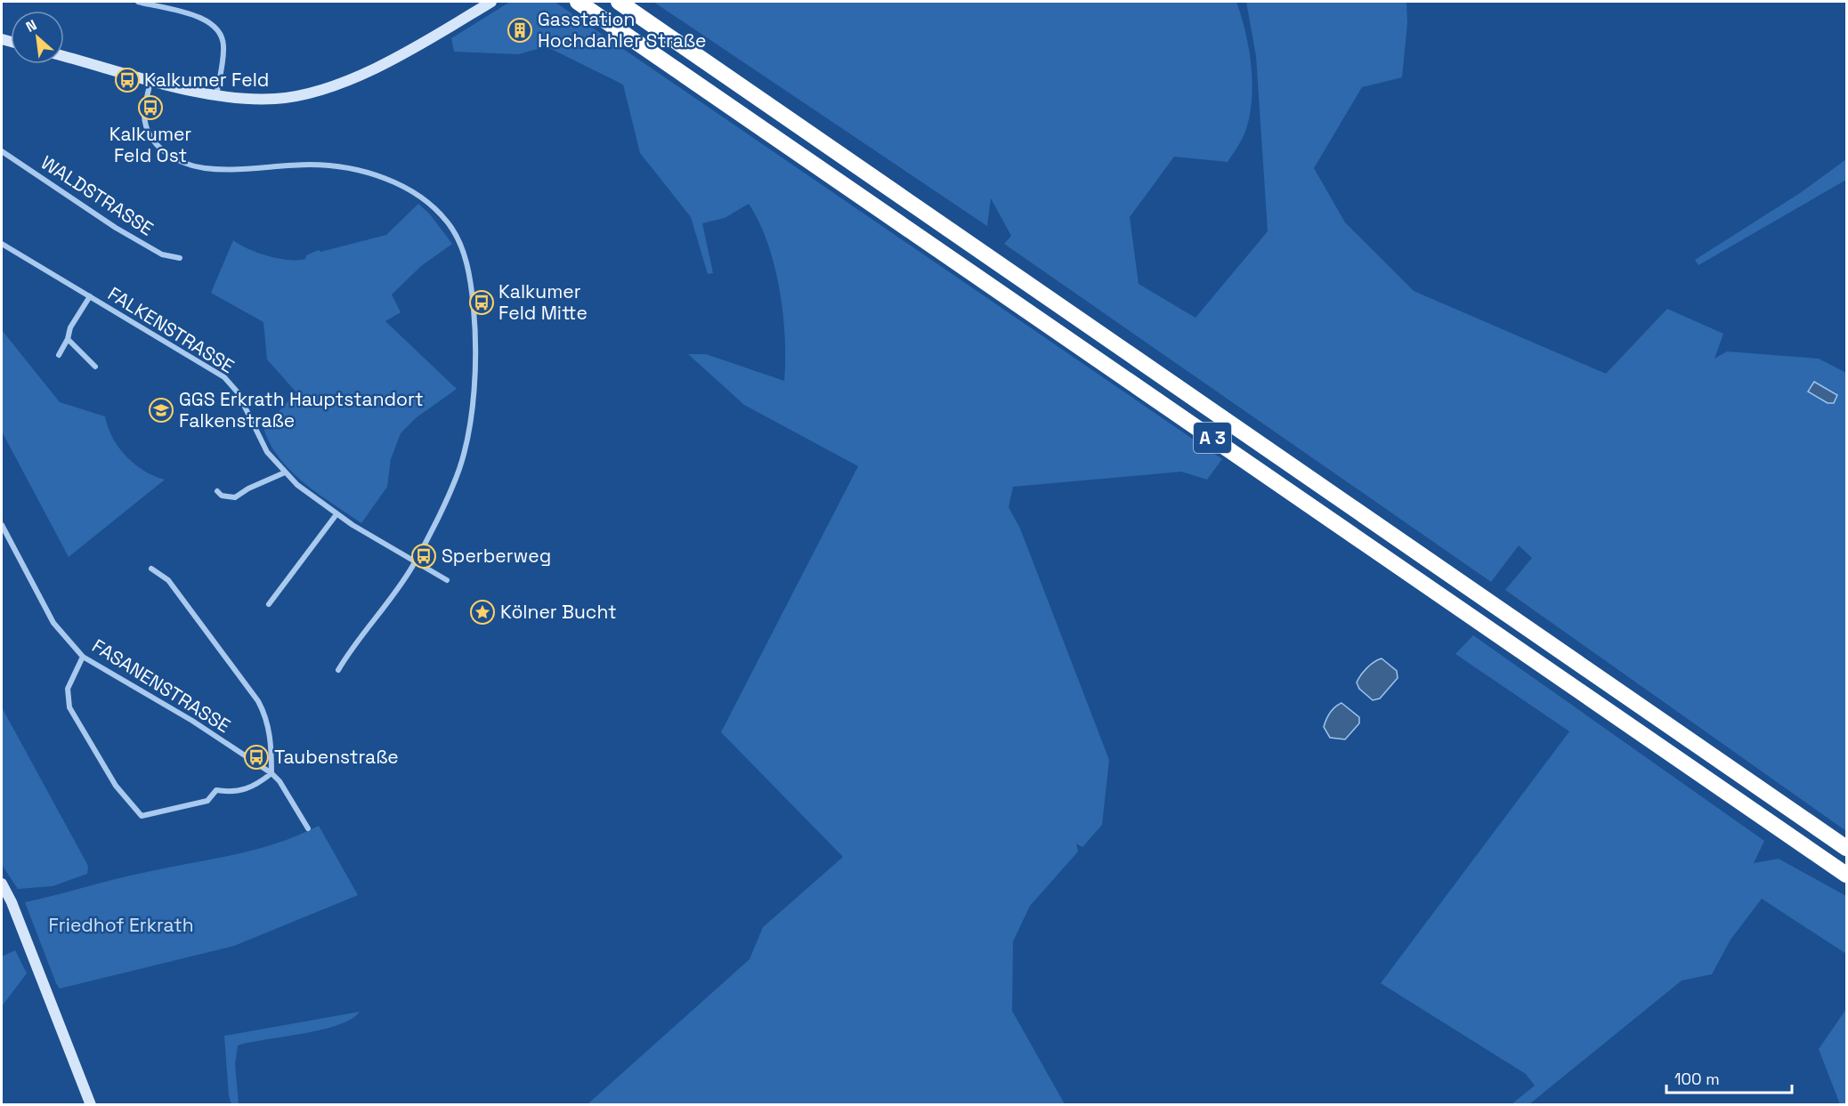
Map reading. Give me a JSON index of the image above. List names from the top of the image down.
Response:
{
  "streets": {
    "highway": ["A 3"],
    "street": ["WALDSTRASSE", "FALKENSTRASSE", "FASANENSTRASSE"]
  },
  "parks": ["Friedhof Erkrath"],
  "places": {
    "building": ["Gasstation Hochdahler Straße"],
    "bus stop": [
      "Kalkumer Feld",
      "Kalkumer Feld Ost",
      "Kalkumer Feld Mitte",
      "Sperberweg",
      "Taubenstraße"
    ],
    "school or university": ["GGS Erkrath Hauptstandort Falkenstraße"],
    "place": ["Kölner Bucht"]
  },
  "scale_bar": "100 m",
  "north": "top left"
}
